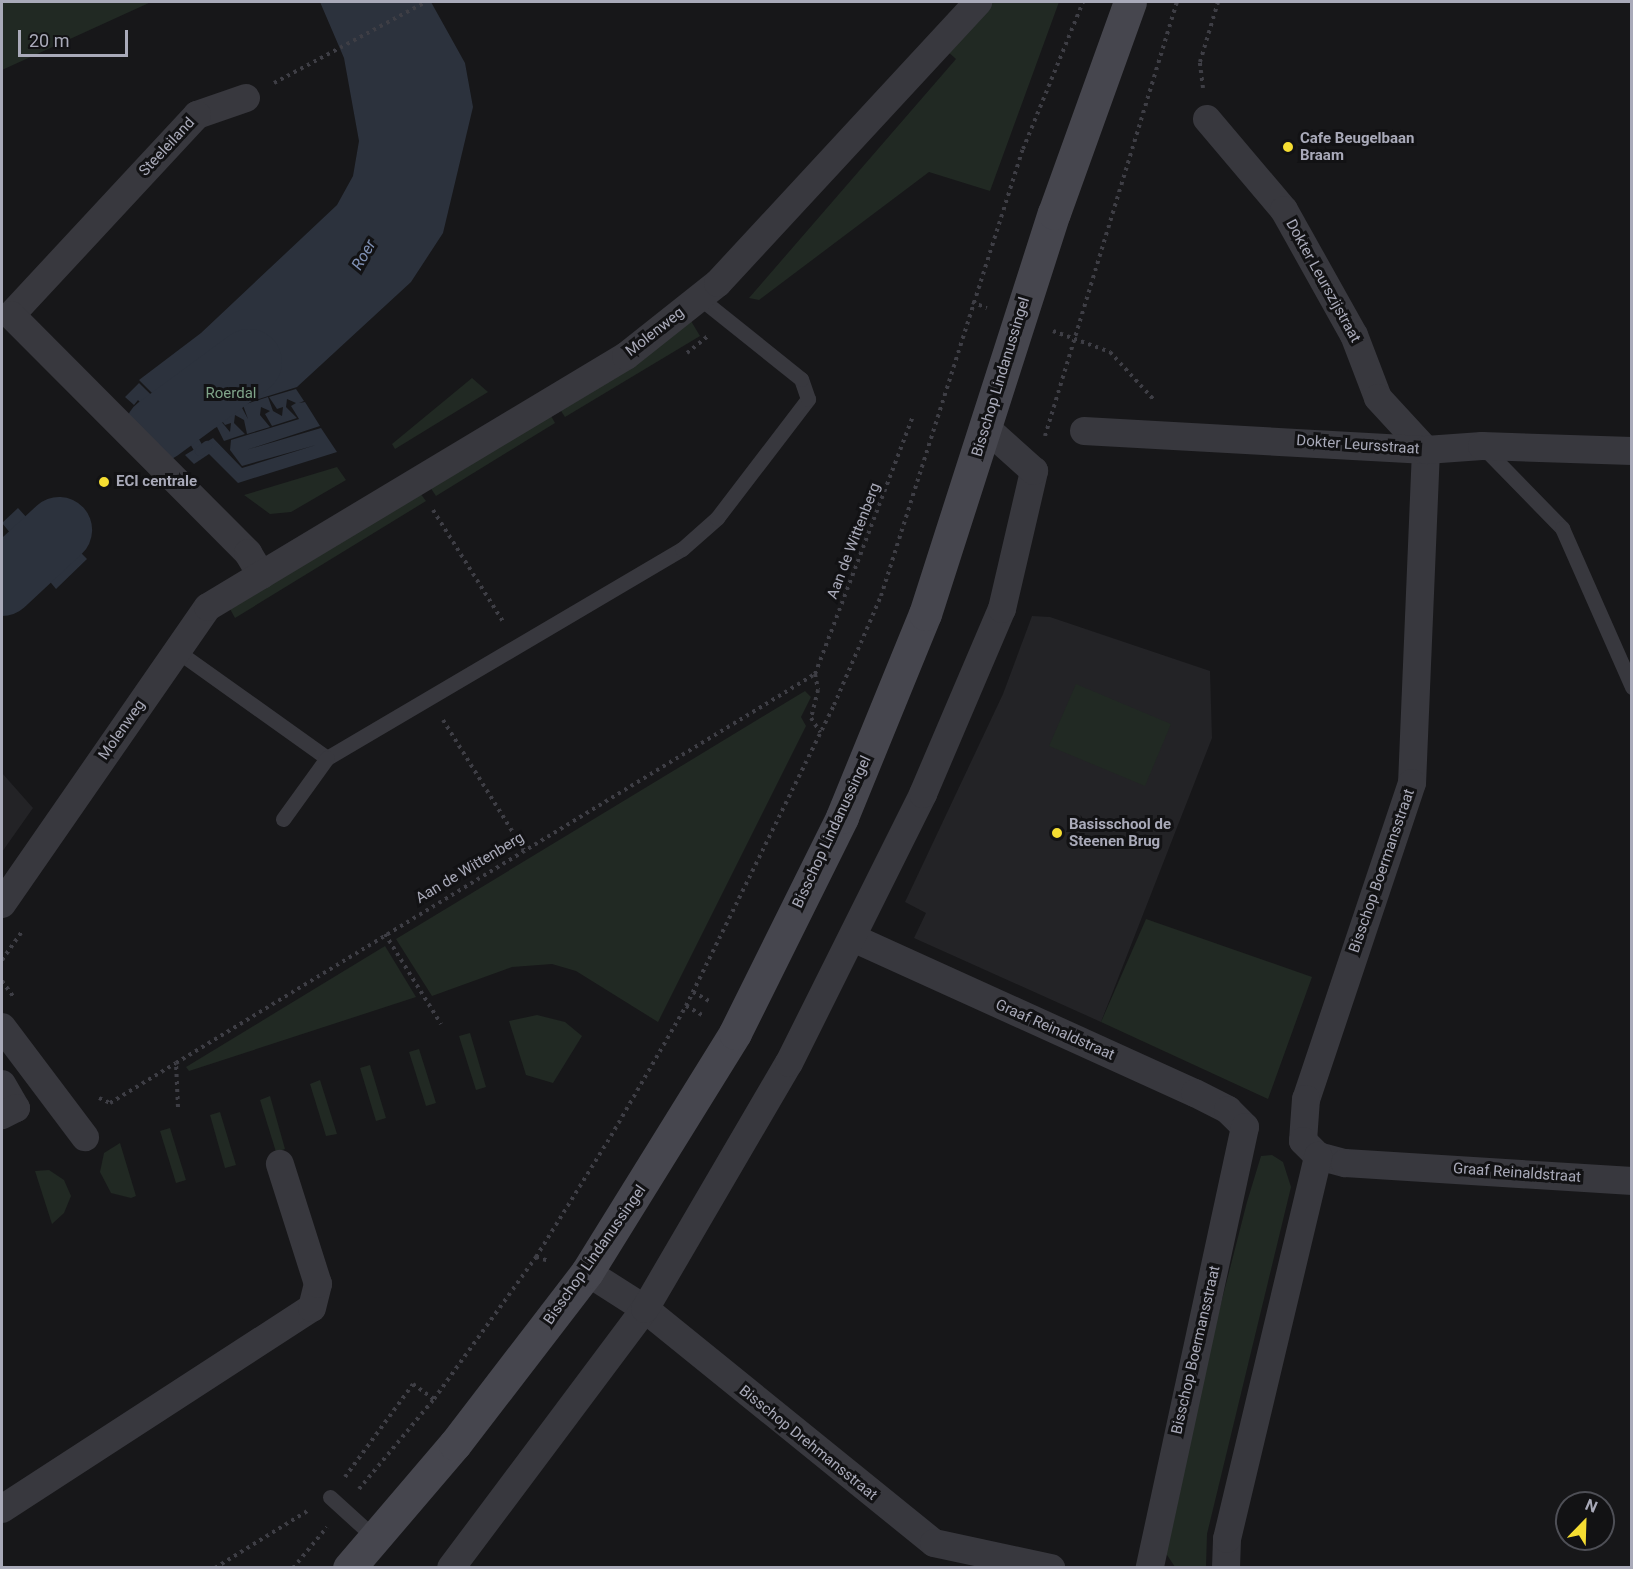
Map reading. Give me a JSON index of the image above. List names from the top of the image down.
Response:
{
  "streets": {
    "main road": ["Bisschop Lindanussingel"],
    "street": [
      "Steeleiland",
      "Dokter Leurszijstraat",
      "Molenweg",
      "Dokter Leursstraat",
      "Bisschop Boermansstraat",
      "Graaf Reinaldstraat",
      "Bisschop Drehmansstraat"
    ],
    "path": ["Aan de Wittenberg"]
  },
  "crossings": [
    ["Steeleiland", "Molenweg"],
    ["Dokter Leurszijstraat", "Dokter Leursstraat"],
    ["Dokter Leurszijstraat", "Bisschop Boermansstraat"],
    ["Bisschop Lindanussingel", "Bisschop Drehmansstraat"],
    ["Dokter Leursstraat", "Bisschop Boermansstraat"],
    ["Bisschop Boermansstraat", "Graaf Reinaldstraat"]
  ],
  "water": ["Roer"],
  "parks": ["Roerdal"],
  "places": ["Cafe Beugelbaan Braam", "ECI centrale", "Basisschool de Steenen Brug"],
  "scale_bar": "20 m",
  "north": "top right"
}
